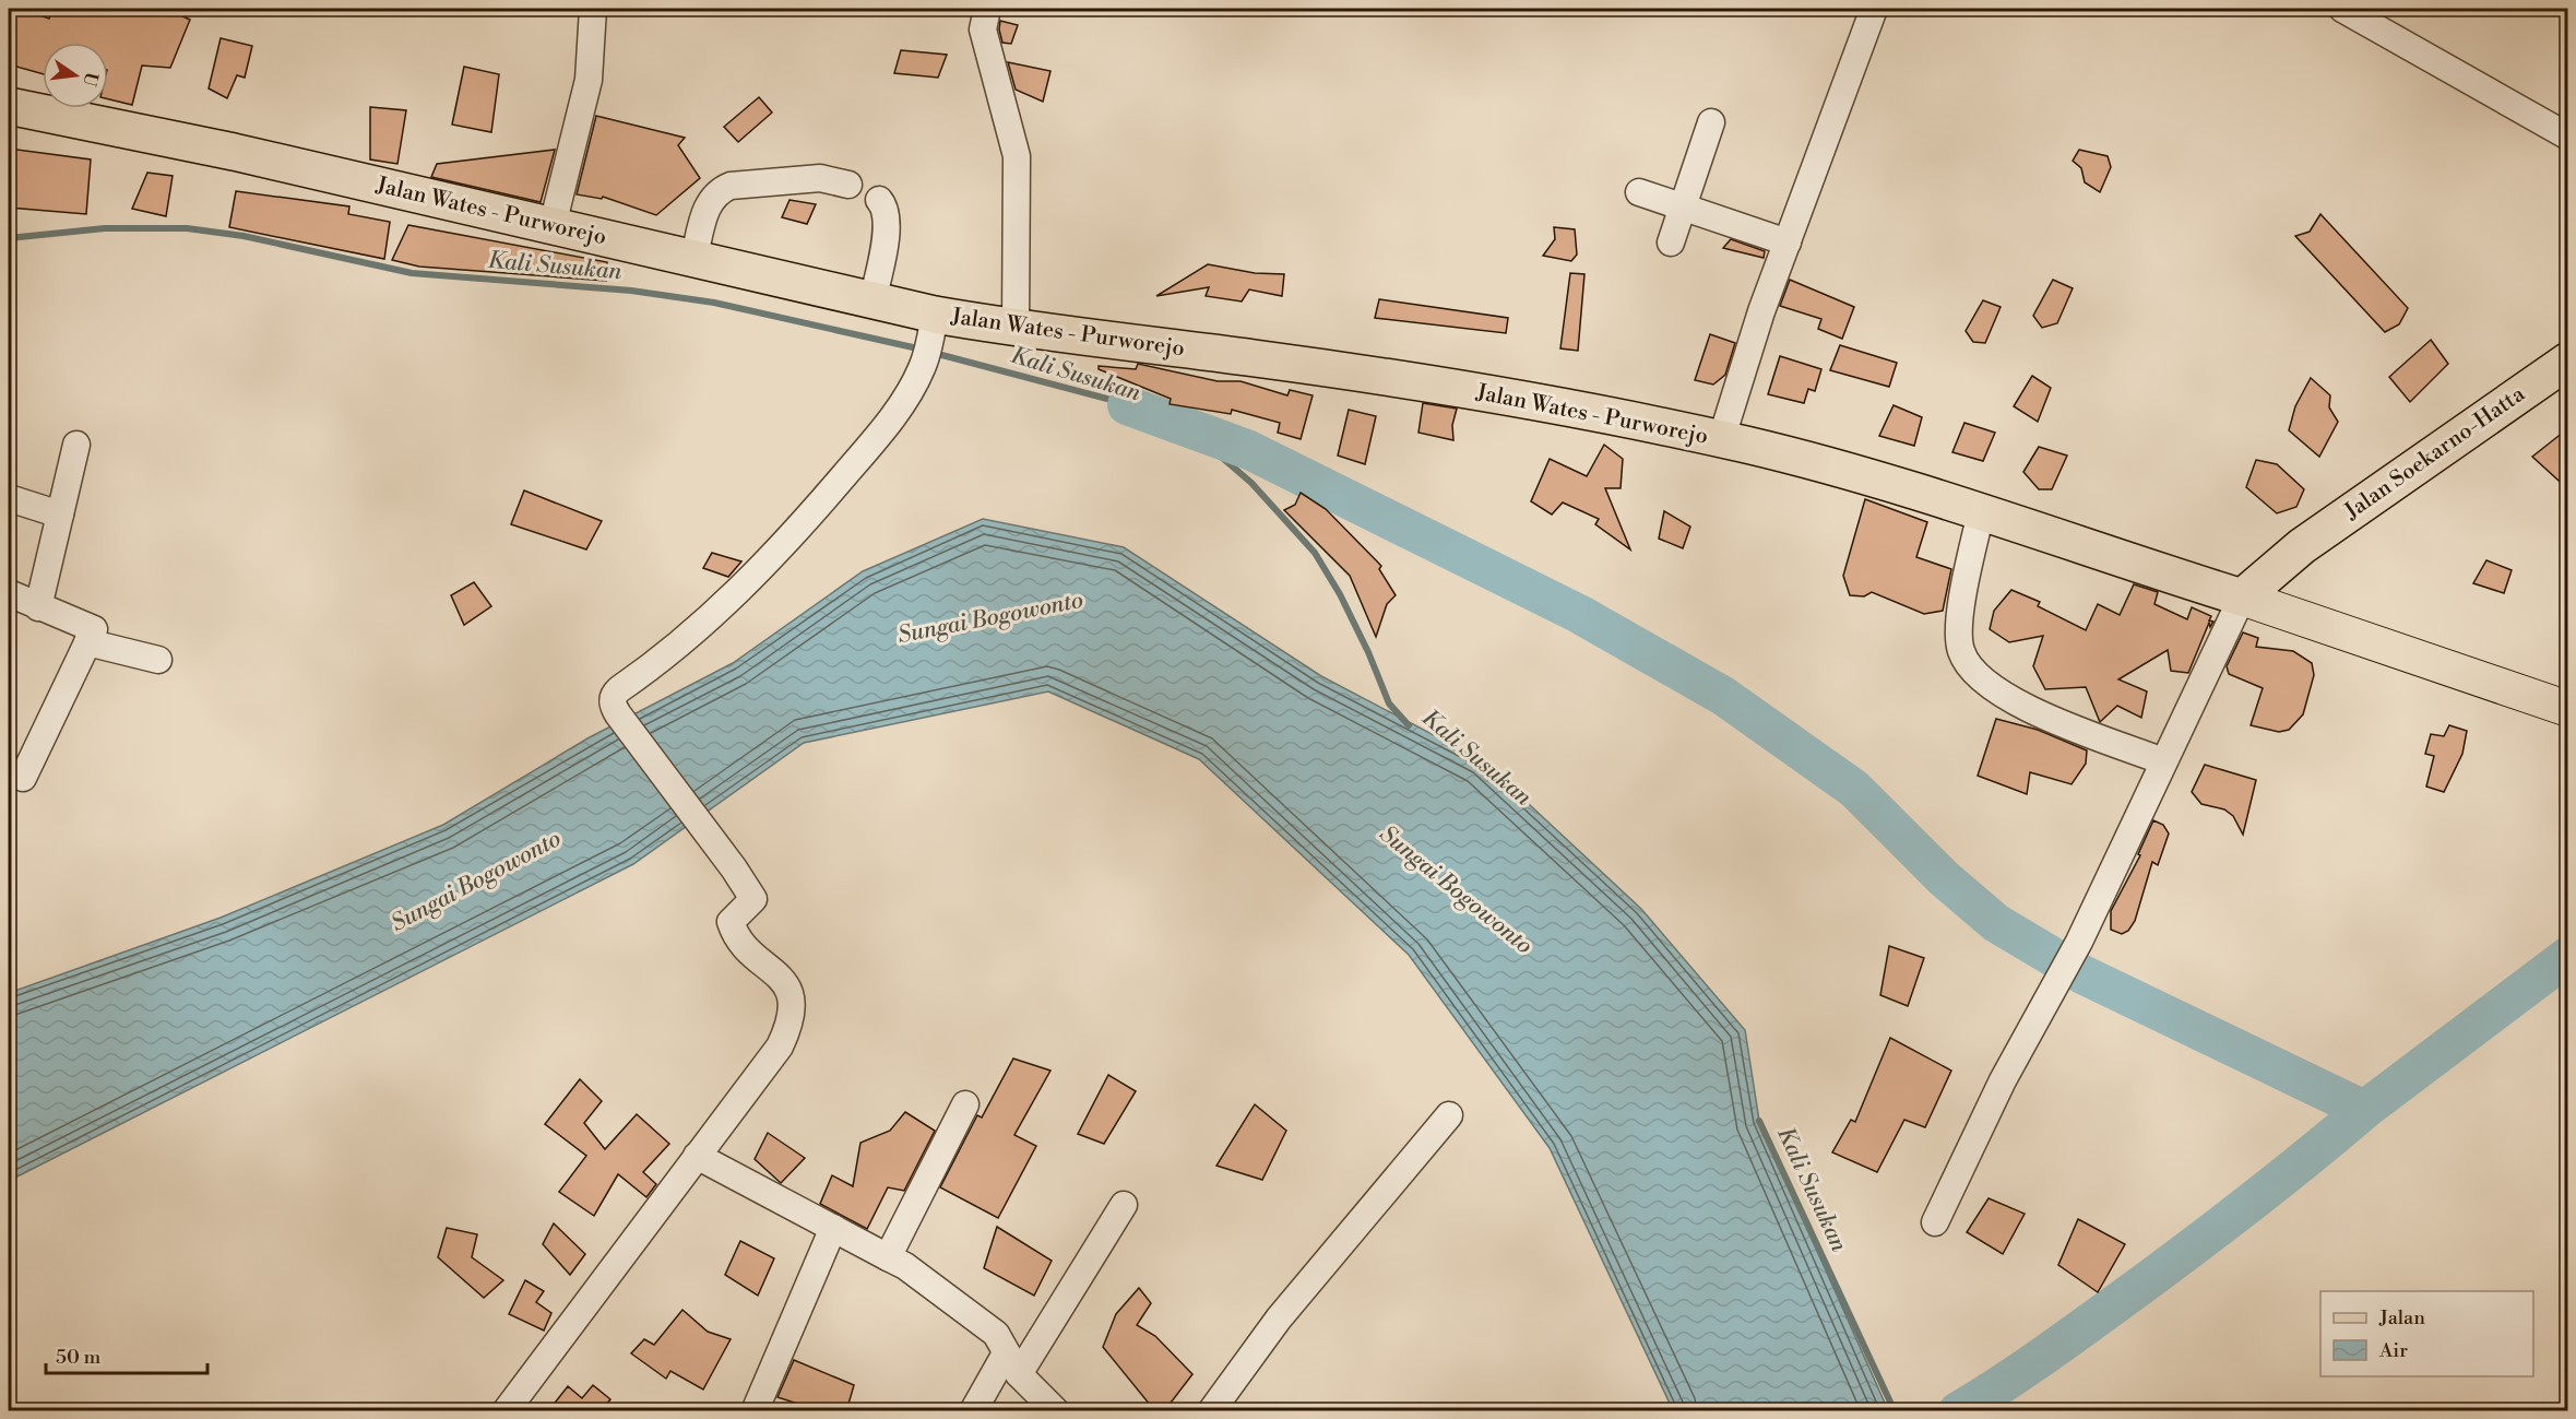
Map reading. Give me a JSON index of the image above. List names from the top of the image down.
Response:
{
  "streets": {
    "highway": ["Jalan Wates - Purworejo", "Jalan Soekarno-Hatta"]
  },
  "crossings": [
    ["Jalan Wates - Purworejo", "Jalan Soekarno-Hatta"]
  ],
  "water": ["Kali Susukan", "Sungai Bogowonto"],
  "legend": ["Jalan", "Air"],
  "scale_bar": "50 m",
  "north": "right"
}
